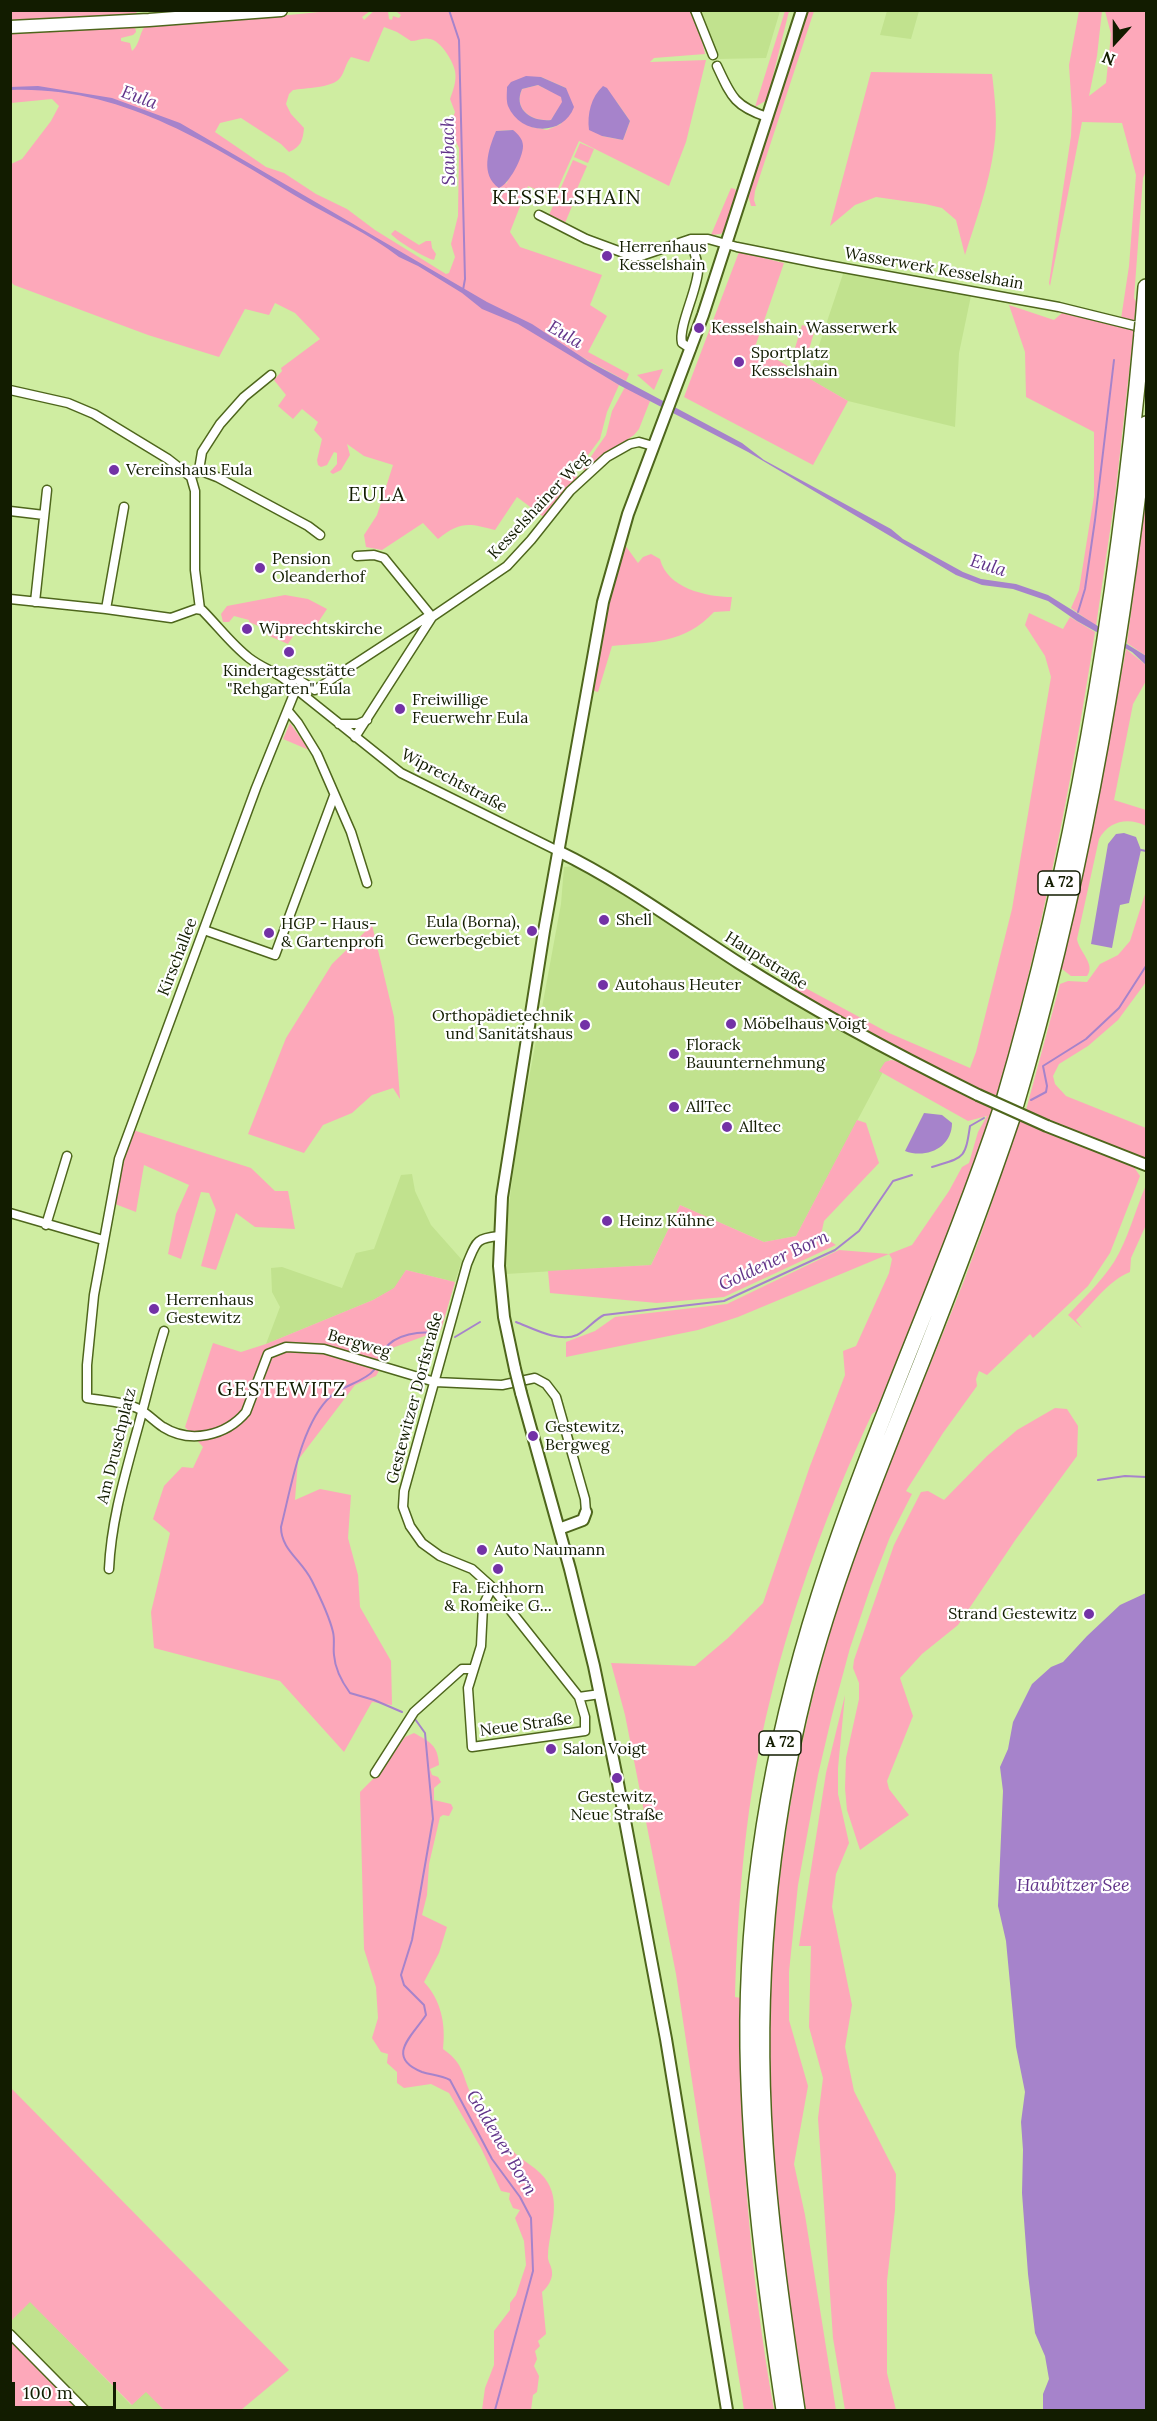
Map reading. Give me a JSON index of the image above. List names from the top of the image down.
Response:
{
  "streets": {
    "highway": ["A 72"],
    "main road": ["Hauptstraße"],
    "street": [
      "Wasserwerk Kesselshain",
      "Kesselshainer Weg",
      "Wiprechtstraße",
      "Kirschallee",
      "Bergweg",
      "Gestewitzer Dorfstraße",
      "Am Druschplatz",
      "Neue Straße"
    ]
  },
  "crossings": [
    ["Wasserwerk Kesselshain", "A 72"],
    ["Kesselshainer Weg", "Wiprechtstraße"],
    ["Wiprechtstraße", "Kirschallee"],
    ["Wiprechtstraße", "Hauptstraße"],
    ["Kirschallee", "Bergweg"],
    ["Bergweg", "Gestewitzer Dorfstraße"],
    ["Bergweg", "Am Druschplatz"],
    ["Gestewitzer Dorfstraße", "Neue Straße"]
  ],
  "districts": ["KESSELSHAIN", "EULA", "GESTEWITZ"],
  "water": [
    "Eula",
    "Saubach",
    "Goldener Born",
    "Haubitzer See"
  ],
  "places": [
    "Herrenhaus Kesselshain",
    "Kesselshain, Wasserwerk",
    "Sportplatz Kesselshain",
    "Vereinshaus Eula",
    "Pension Oleanderhof",
    "Wiprechtskirche",
    "Kindertagesstätte \"Rehgarten\" Eula",
    "Freiwillige Feuerwehr Eula",
    "Shell",
    "Eula (Borna), Gewerbegebiet",
    "HGP - Haus- & Gartenprofi",
    "Autohaus Heuter",
    "Möbelhaus Voigt",
    "Orthopädietechnik und Sanitätshaus",
    "Florack Bauunternehmung",
    "AllTec",
    "Alltec",
    "Heinz Kühne",
    "Herrenhaus Gestewitz",
    "Gestewitz, Bergweg",
    "Auto Naumann",
    "Fa. Eichhorn & Romeike G...",
    "Strand Gestewitz",
    "Salon Voigt",
    "Gestewitz, Neue Straße"
  ],
  "scale_bar": "100 m",
  "north": "bottom"
}
